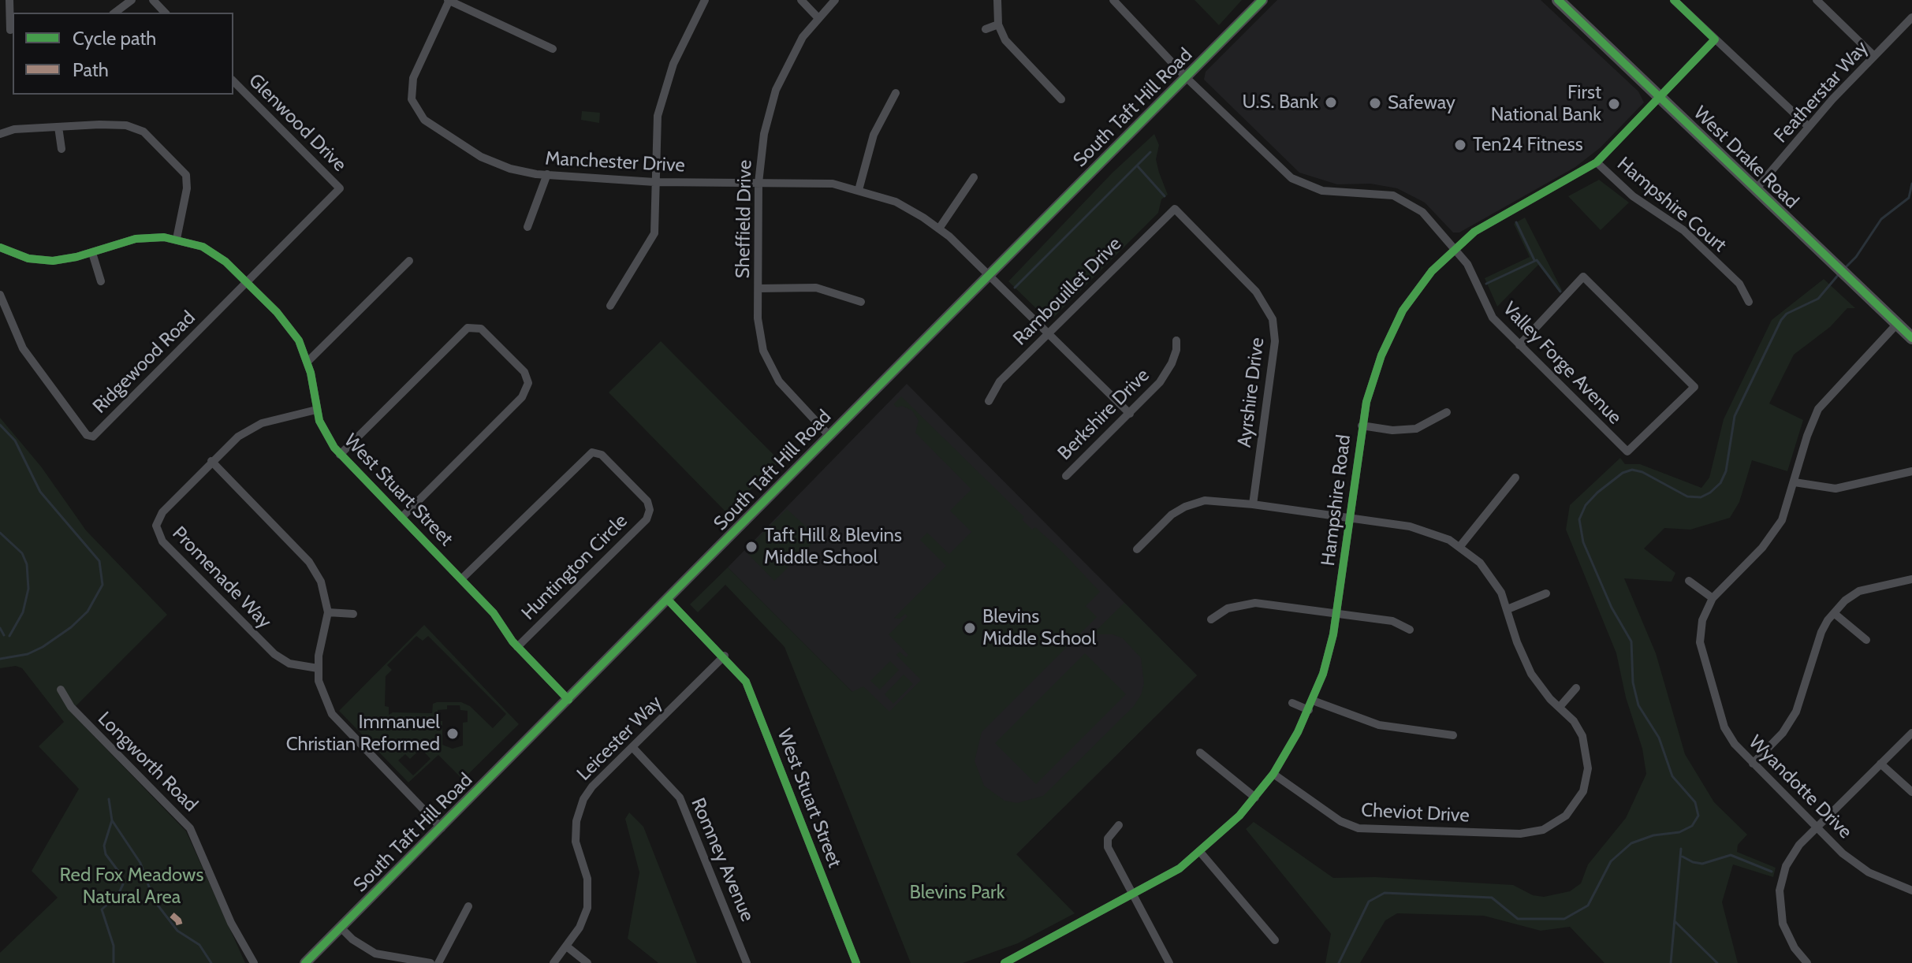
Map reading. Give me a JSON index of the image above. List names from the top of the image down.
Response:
{
  "streets": {
    "main road": ["South Taft Hill Road", "West Drake Road"],
    "street": [
      "Featherstar Way",
      "Glenwood Drive",
      "Manchester Drive",
      "Hampshire Court",
      "Sheffield Drive",
      "Rambouillet Drive",
      "Ridgewood Road",
      "Valley Forge Avenue",
      "Ayrshire Drive",
      "Berkshire Drive",
      "West Stuart Street",
      "Hampshire Road",
      "Huntington Circle",
      "Promenade Way",
      "Leicester Way",
      "Longworth Road",
      "Wyandotte Drive",
      "Cheviot Drive",
      "Romney Avenue"
    ]
  },
  "crossings": [
    ["Featherstar Way", "West Drake Road"],
    ["South Taft Hill Road", "Manchester Drive"],
    ["South Taft Hill Road", "Sheffield Drive"],
    ["South Taft Hill Road", "Valley Forge Avenue"],
    ["South Taft Hill Road", "West Stuart Street"],
    ["Glenwood Drive", "Ridgewood Road"],
    ["West Drake Road", "Hampshire Road"],
    ["West Drake Road", "Wyandotte Drive"],
    ["Manchester Drive", "Sheffield Drive"],
    ["Manchester Drive", "Rambouillet Drive"],
    ["Manchester Drive", "Berkshire Drive"],
    ["Hampshire Court", "Hampshire Road"],
    ["Rambouillet Drive", "Ayrshire Drive"],
    ["Ridgewood Road", "West Stuart Street"],
    ["Valley Forge Avenue", "Hampshire Road"],
    ["West Stuart Street", "Huntington Circle"],
    ["West Stuart Street", "Promenade Way"],
    ["West Stuart Street", "Leicester Way"],
    ["Hampshire Road", "Cheviot Drive"],
    ["Leicester Way", "Romney Avenue"]
  ],
  "parks": ["Red Fox Meadows Natural Area", "Blevins Park"],
  "places": [
    "U.S. Bank",
    "Safeway",
    "First National Bank",
    "Ten24 Fitness",
    "Taft Hill & Blevins Middle School",
    "Blevins Middle School",
    "Immanuel Christian Reformed"
  ],
  "legend": ["Cycle path", "Path"]
}
